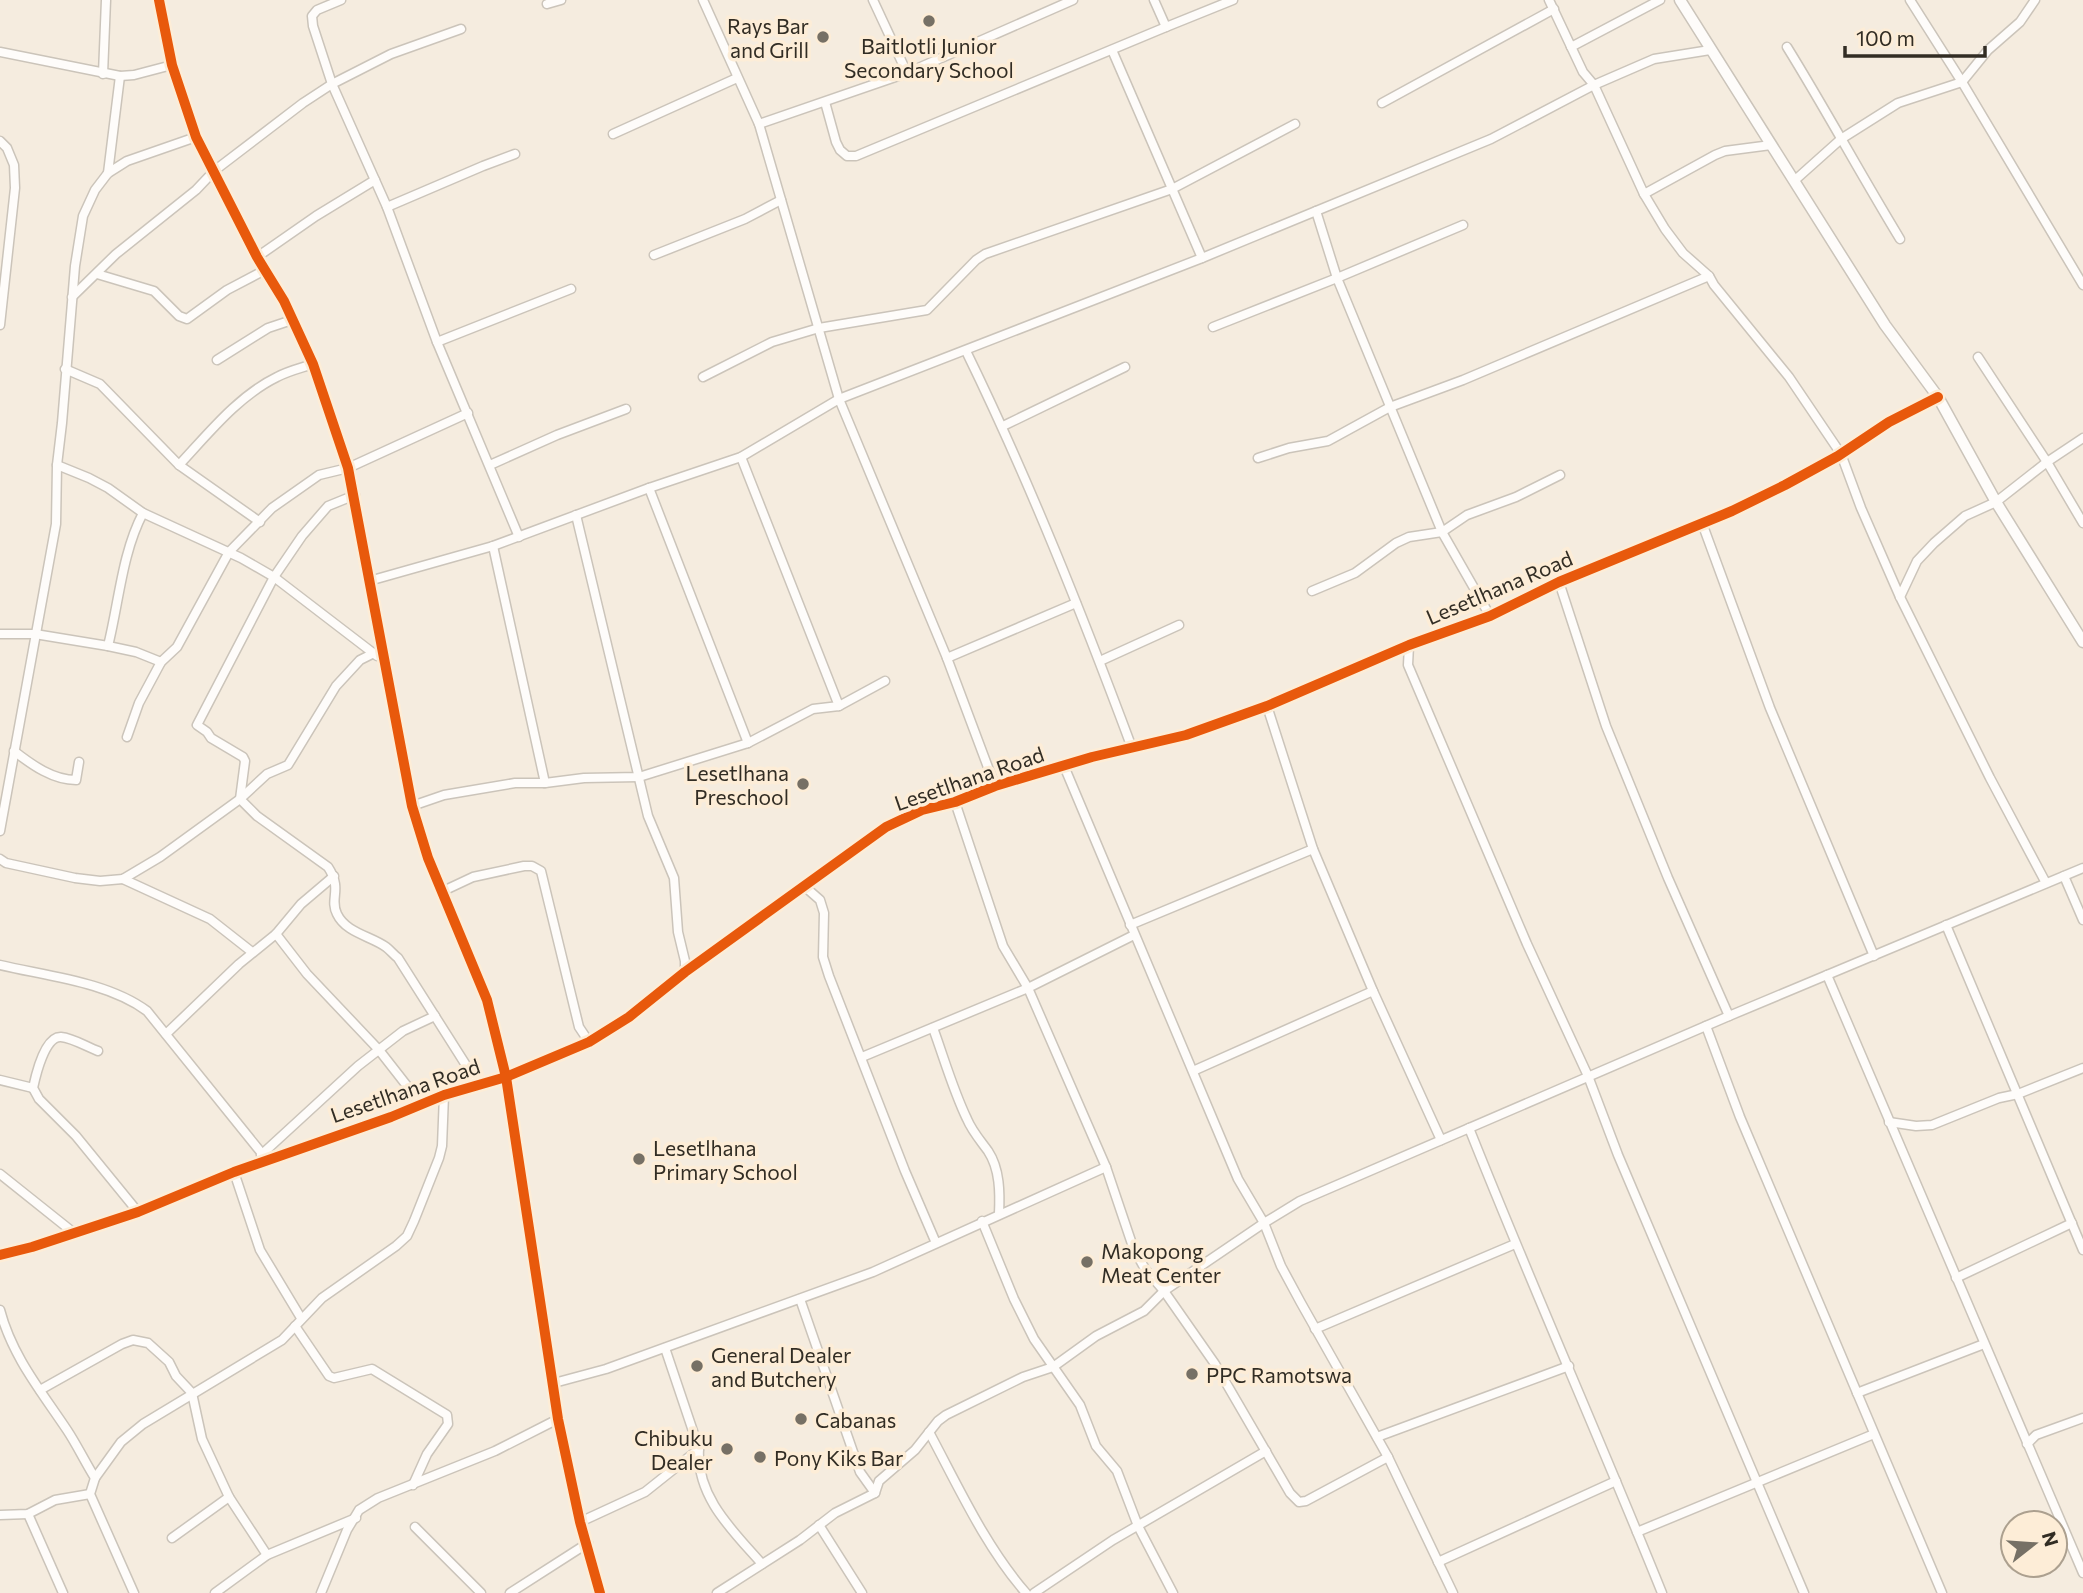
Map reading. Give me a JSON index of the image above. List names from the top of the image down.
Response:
{
  "streets": {
    "street": ["Lesetlhana Road"]
  },
  "places": [
    "Baitlotli Junior Secondary School",
    "Rays Bar and Grill",
    "Lesetlhana Preschool",
    "Lesetlhana Primary School",
    "Makopong Meat Center",
    "General Dealer and Butchery",
    "PPC Ramotswa",
    "Cabanas",
    "Chibuku Dealer",
    "Pony Kiks Bar"
  ],
  "scale_bar": "100 m",
  "north": "right"
}
